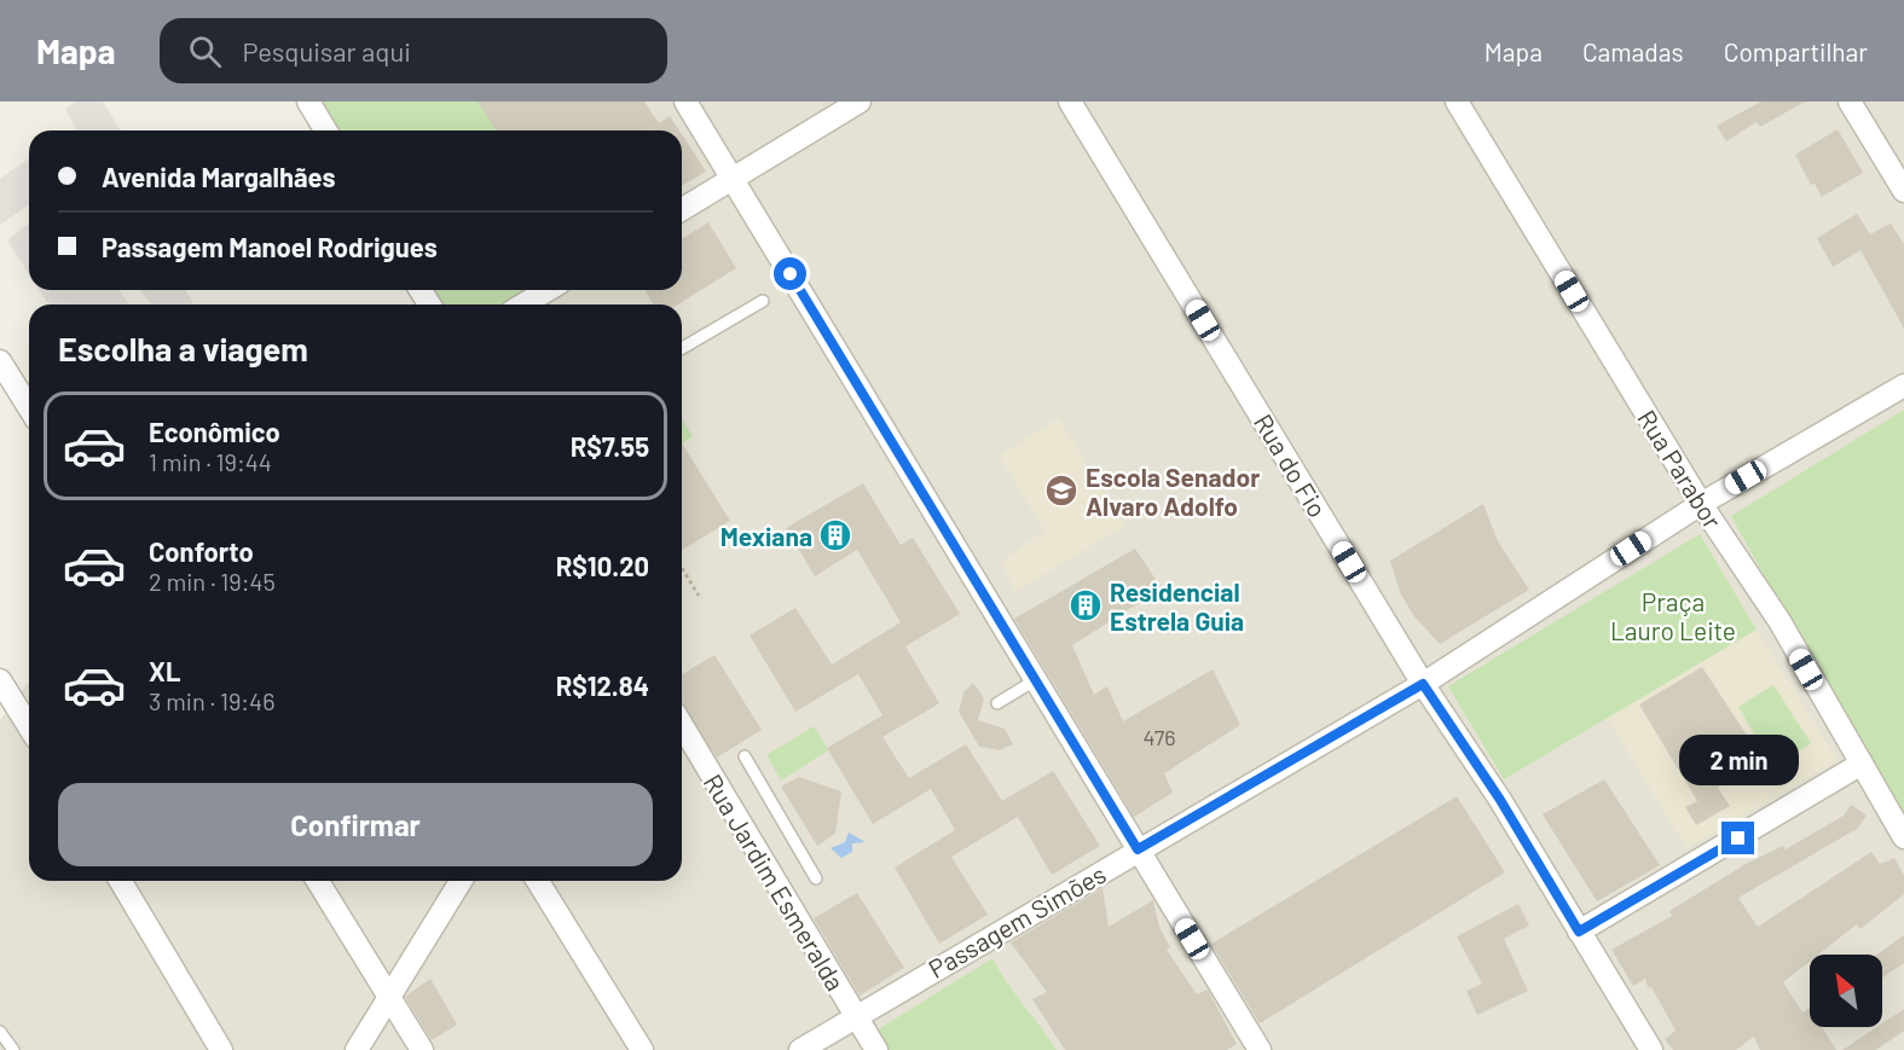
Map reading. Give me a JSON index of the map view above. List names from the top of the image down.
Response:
{
  "streets": {
    "street": [
      "Rua do Fio",
      "Rua Parabor",
      "Rua Jardim Esmeralda",
      "Passagem Simões"
    ]
  },
  "crossings": [
    ["Rua do Fio", "Passagem Simões"],
    ["Rua Parabor", "Passagem Simões"],
    ["Rua Jardim Esmeralda", "Passagem Simões"]
  ],
  "parks": ["Praça Lauro Leite"],
  "places": {
    "school or university": ["Escola Senador Alvaro Adolfo"],
    "building": ["Mexiana", "Residencial Estrela Guia"]
  },
  "house_numbers": ["476"],
  "north": "top left",
  "page": {
    "header": "Mapa",
    "search": "Pesquisar aqui",
    "nav": ["Mapa", "Camadas", "Compartilhar"],
    "banner": ["Avenida Margalhães", "Passagem Manoel Rodrigues"],
    "heading": "Escolha a viagem",
    "list": [
      {
        "name": "Econômico",
        "note": "1 min · 19:44",
        "value": "R$7.55"
      },
      {
        "name": "Conforto",
        "note": "2 min · 19:45",
        "value": "R$10.20"
      },
      {
        "name": "XL",
        "note": "3 min · 19:46",
        "value": "R$12.84"
      }
    ],
    "bubble": "2 min",
    "buttons": "Confirmar"
  }
}
